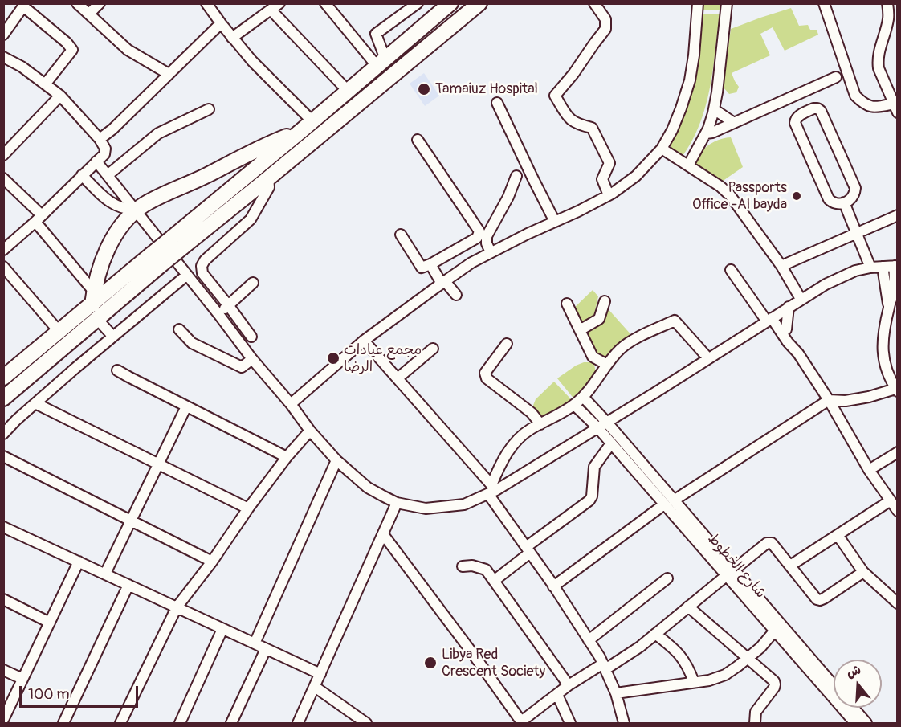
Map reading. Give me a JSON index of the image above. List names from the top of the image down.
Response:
{
  "streets": {
    "street": ["شارع الخطوط"]
  },
  "places": [
    "Tamaiuz Hospital",
    "Passports Office -Al bayda",
    "مجمع عيادات الرضا",
    "Libya Red Crescent Society"
  ],
  "scale_bar": "100 m",
  "north": "top"
}
